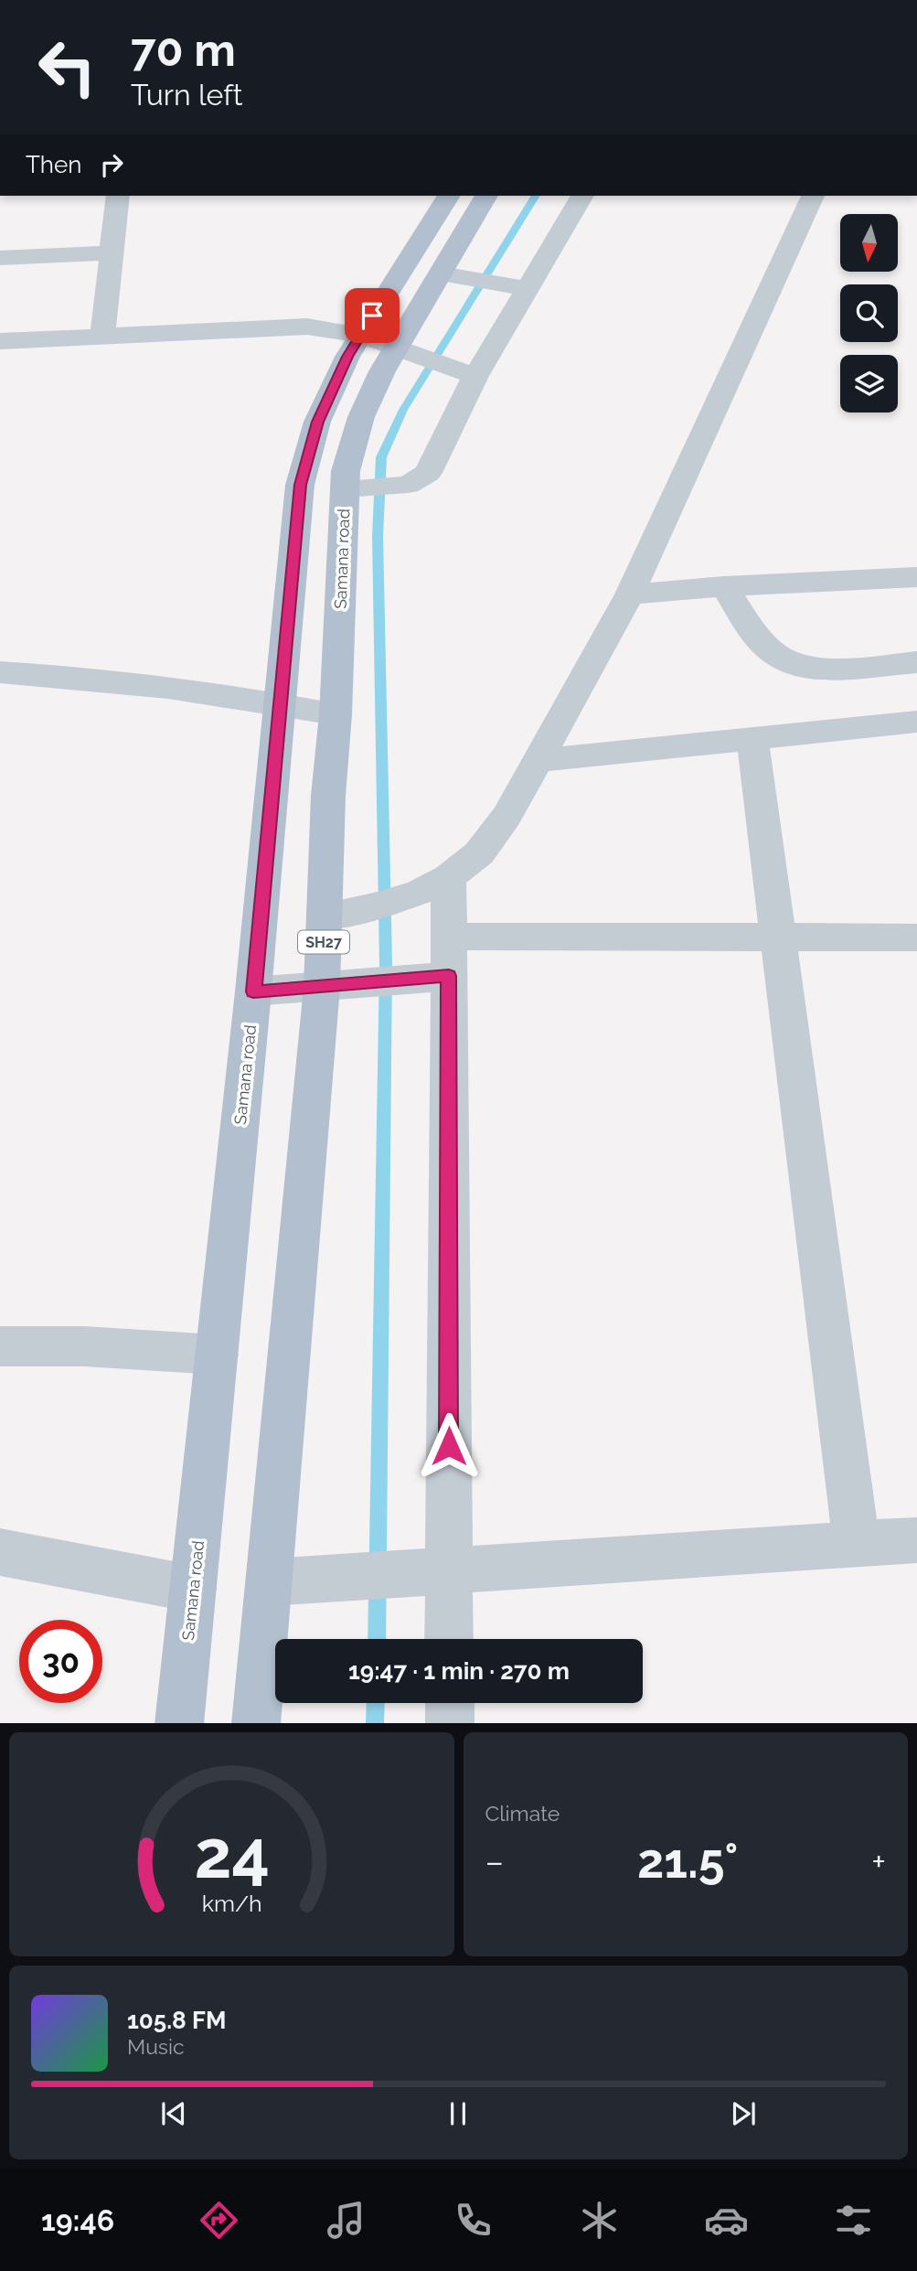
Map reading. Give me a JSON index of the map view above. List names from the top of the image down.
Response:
{
  "streets": {
    "main road": ["Samana road", "SH27"]
  },
  "north": "bottom",
  "page": {
    "turn": ["70 m", "Turn left"],
    "then": "Then",
    "limit": "30",
    "trip": "19:47 · 1 min · 270 m",
    "tile": "Climate",
    "heat": ["−", "21.5°", "+"],
    "song": ["105.8 FM", "Music"],
    "tabs": "19:46",
    "gauge": ["24", "km/h"]
  }
}
